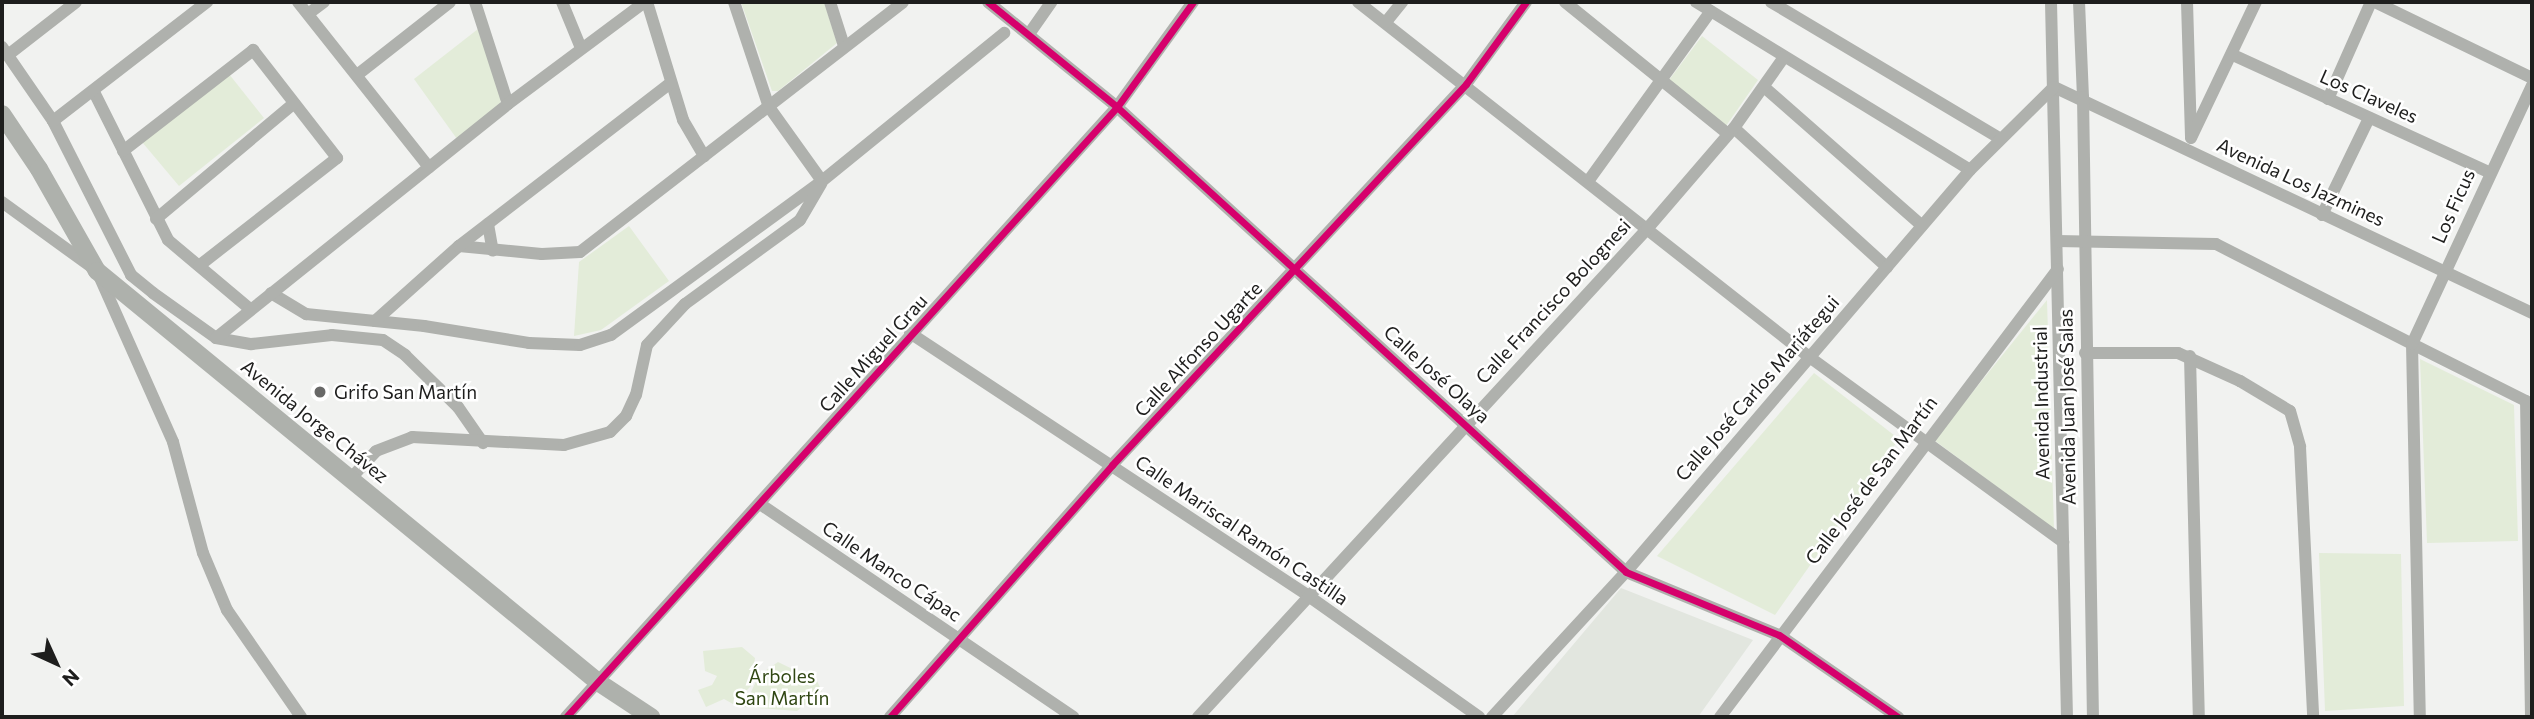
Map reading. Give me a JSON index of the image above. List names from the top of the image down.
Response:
{
  "streets": {
    "main road": ["Avenida Jorge Chávez"],
    "street": [
      "Los Claveles",
      "Avenida Los Jazmines",
      "Los Ficus",
      "Calle Francisco Bolognesi",
      "Calle Alfonso Ugarte",
      "Calle Miguel Grau",
      "Calle José Olaya",
      "Calle José Carlos Mariátegui",
      "Avenida Industrial",
      "Avenida Juan José Salas",
      "Calle José de San Martín",
      "Calle Mariscal Ramón Castilla",
      "Calle Manco Cápac"
    ]
  },
  "crossings": [
    ["Los Claveles", "Los Ficus"],
    ["Avenida Los Jazmines", "Los Ficus"],
    ["Avenida Los Jazmines", "Calle José Carlos Mariátegui"],
    ["Avenida Los Jazmines", "Avenida Industrial"],
    ["Avenida Los Jazmines", "Avenida Juan José Salas"],
    ["Calle Francisco Bolognesi", "Calle José Olaya"],
    ["Calle Francisco Bolognesi", "Calle Mariscal Ramón Castilla"],
    ["Calle Alfonso Ugarte", "Calle José Olaya"],
    ["Calle Alfonso Ugarte", "Calle Mariscal Ramón Castilla"],
    ["Calle Alfonso Ugarte", "Calle Manco Cápac"],
    ["Calle Miguel Grau", "Calle José Olaya"],
    ["Calle Miguel Grau", "Avenida Jorge Chávez"],
    ["Calle Miguel Grau", "Calle Mariscal Ramón Castilla"],
    ["Calle Miguel Grau", "Calle Manco Cápac"],
    ["Calle José Olaya", "Calle José Carlos Mariátegui"],
    ["Calle José Olaya", "Calle José de San Martín"],
    ["Calle José Carlos Mariátegui", "Avenida Industrial"],
    ["Avenida Industrial", "Calle José de San Martín"]
  ],
  "parks": ["Árboles San Martín"],
  "places": ["Grifo San Martín"],
  "north": "bottom right"
}
